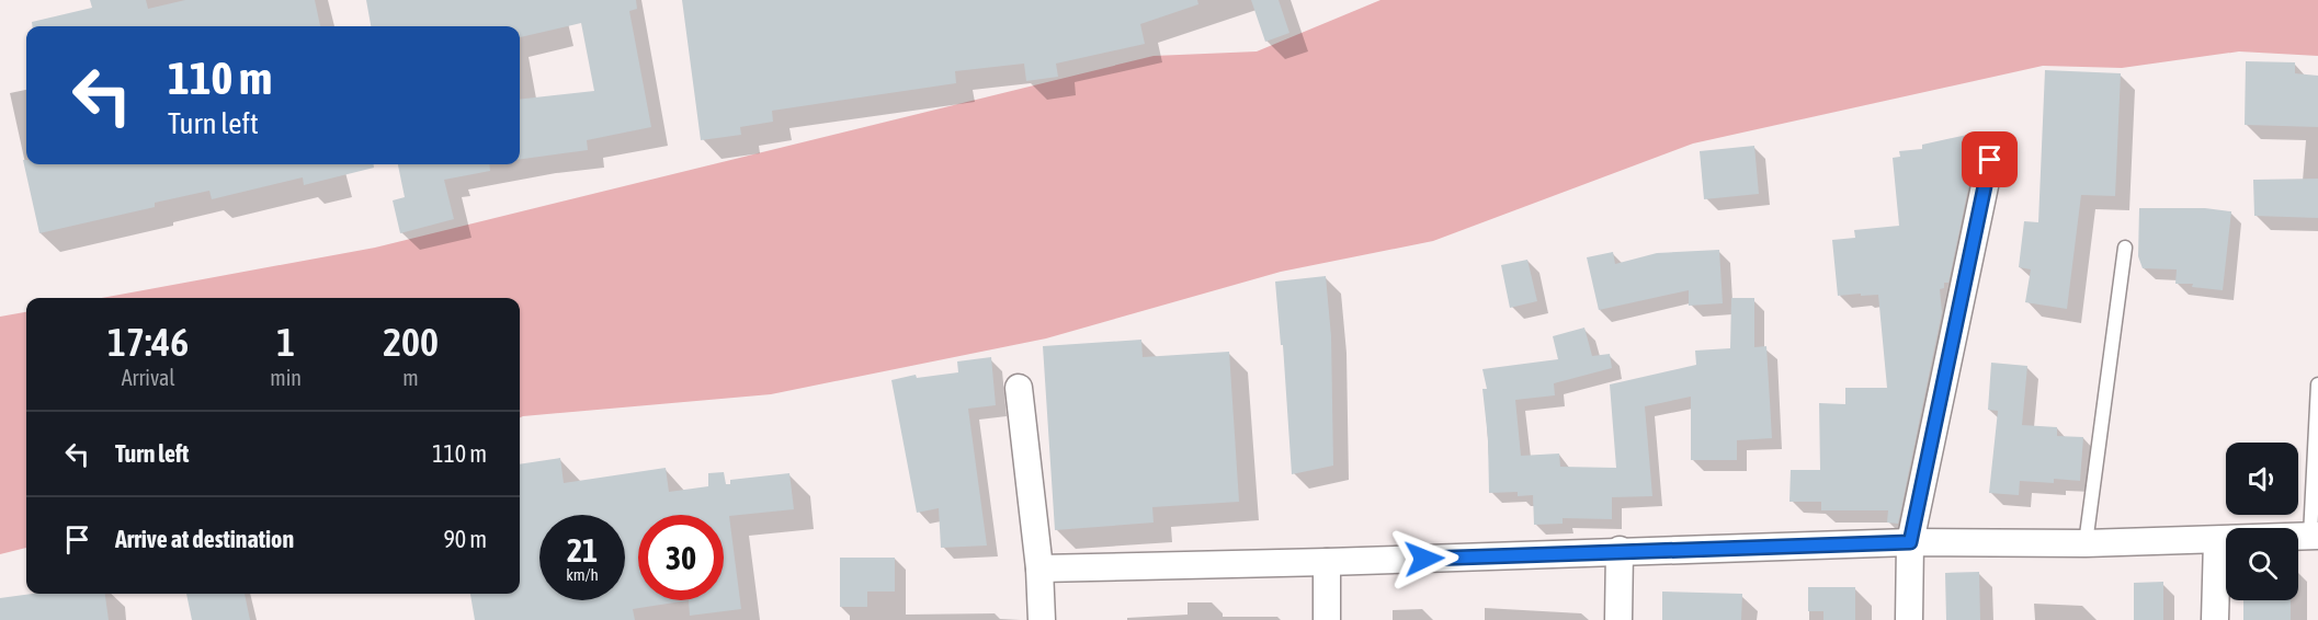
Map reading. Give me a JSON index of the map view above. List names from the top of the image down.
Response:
{
  "page": {
    "turn": ["110 m", "Turn left"],
    "eta": [
      "17:46",
      "Arrival",
      "1",
      "min",
      "200",
      "m"
    ],
    "list": [
      {
        "name": "Turn left",
        "value": "110 m"
      },
      {
        "name": "Arrive at destination",
        "value": "90 m"
      }
    ],
    "speed": "21 km/h",
    "limit": "30"
  }
}
